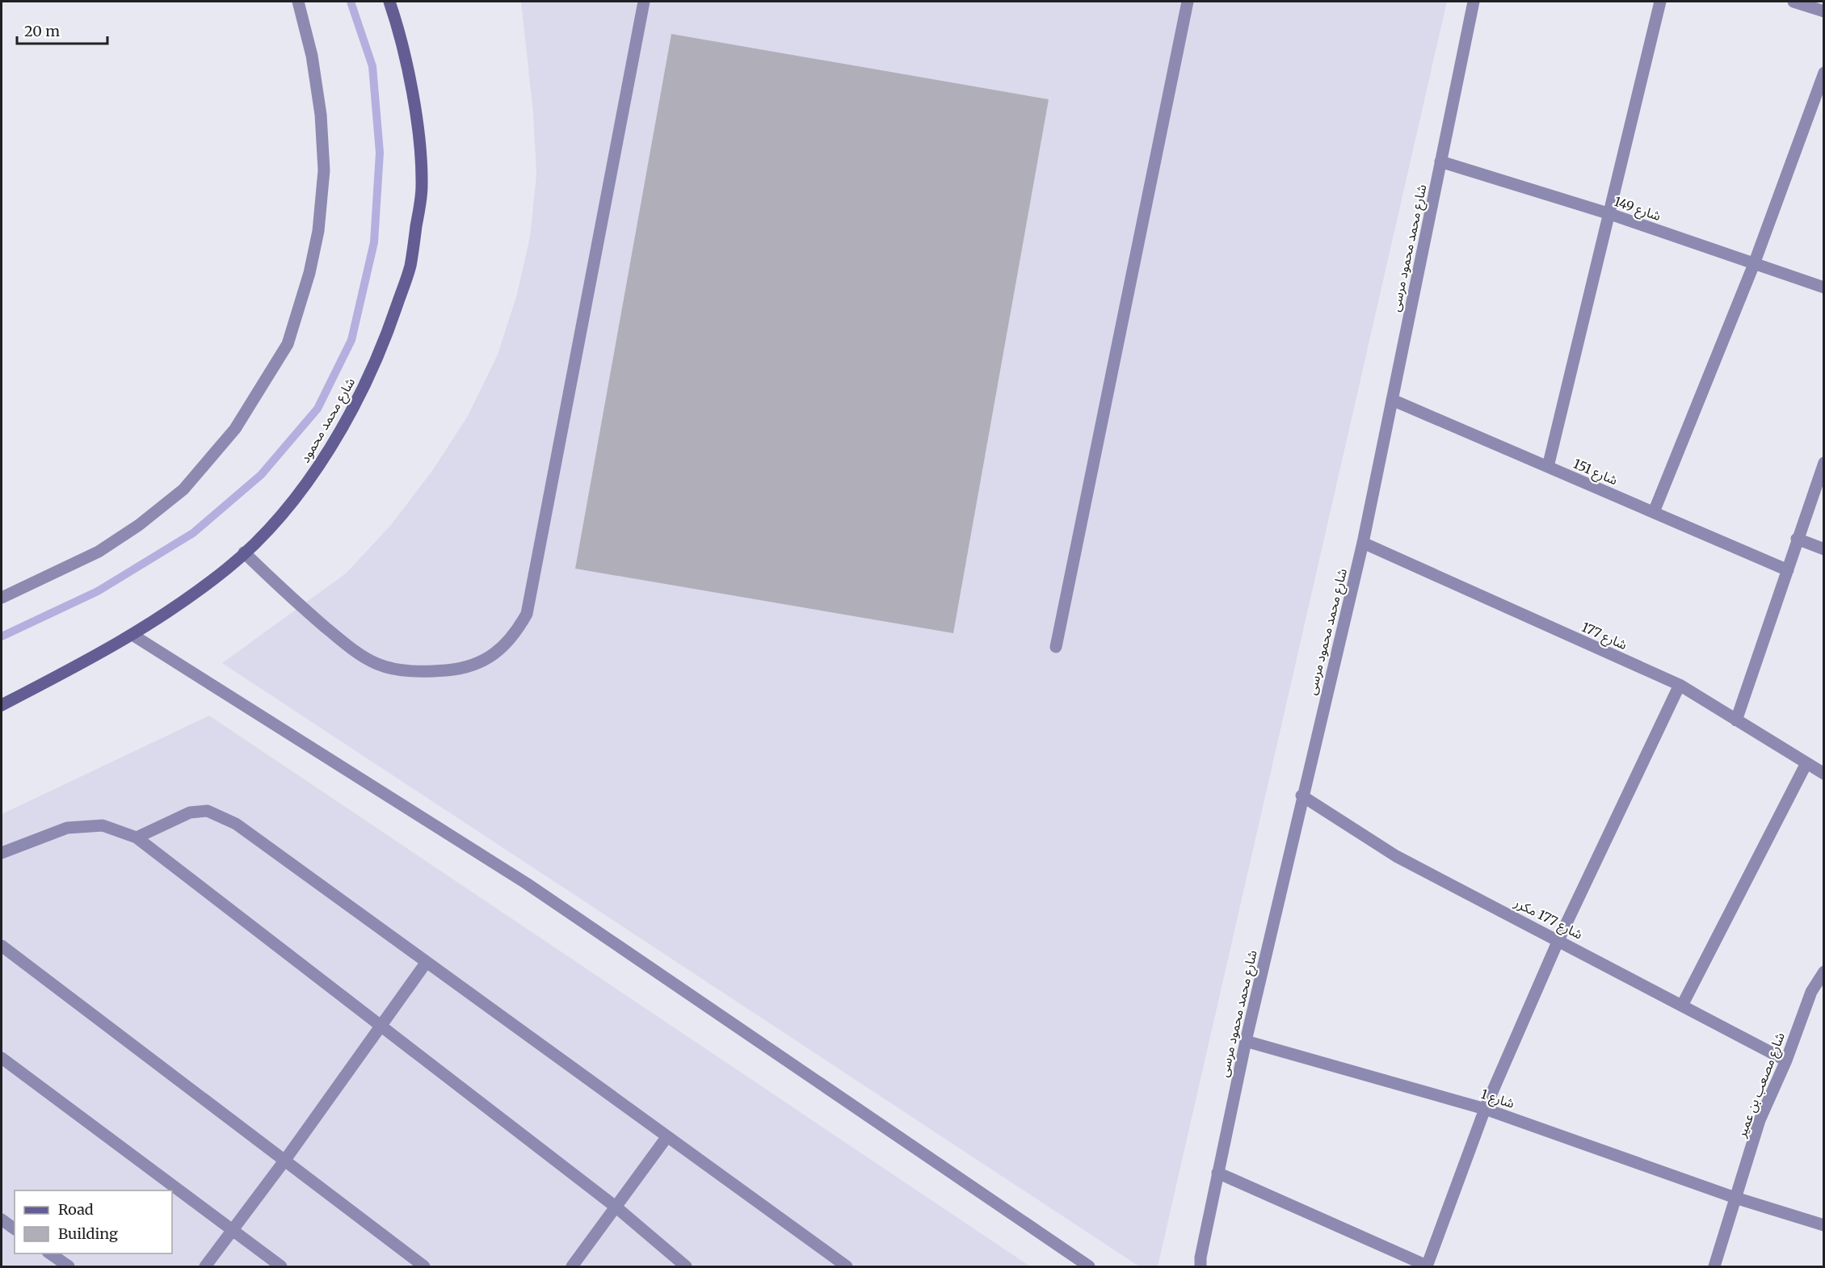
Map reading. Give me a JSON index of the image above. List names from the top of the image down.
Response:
{
  "streets": {
    "street": [
      "شارع 149",
      "شارع محمد محمود مرسى",
      "شارع محمد محمود",
      "شارع 151",
      "شارع 177",
      "شارع 177 مكرر",
      "شارع مصعب بن عمير",
      "شارع 1"
    ]
  },
  "crossings": [
    ["شارع 149", "شارع محمد محمود مرسى"],
    ["شارع محمد محمود مرسى", "شارع 151"],
    ["شارع محمد محمود مرسى", "شارع 177"],
    ["شارع محمد محمود مرسى", "شارع 177 مكرر"],
    ["شارع محمد محمود مرسى", "شارع 1"],
    ["شارع 177 مكرر", "شارع مصعب بن عمير"],
    ["شارع مصعب بن عمير", "شارع 1"]
  ],
  "legend": ["Road", "Building"],
  "scale_bar": "20 m"
}
